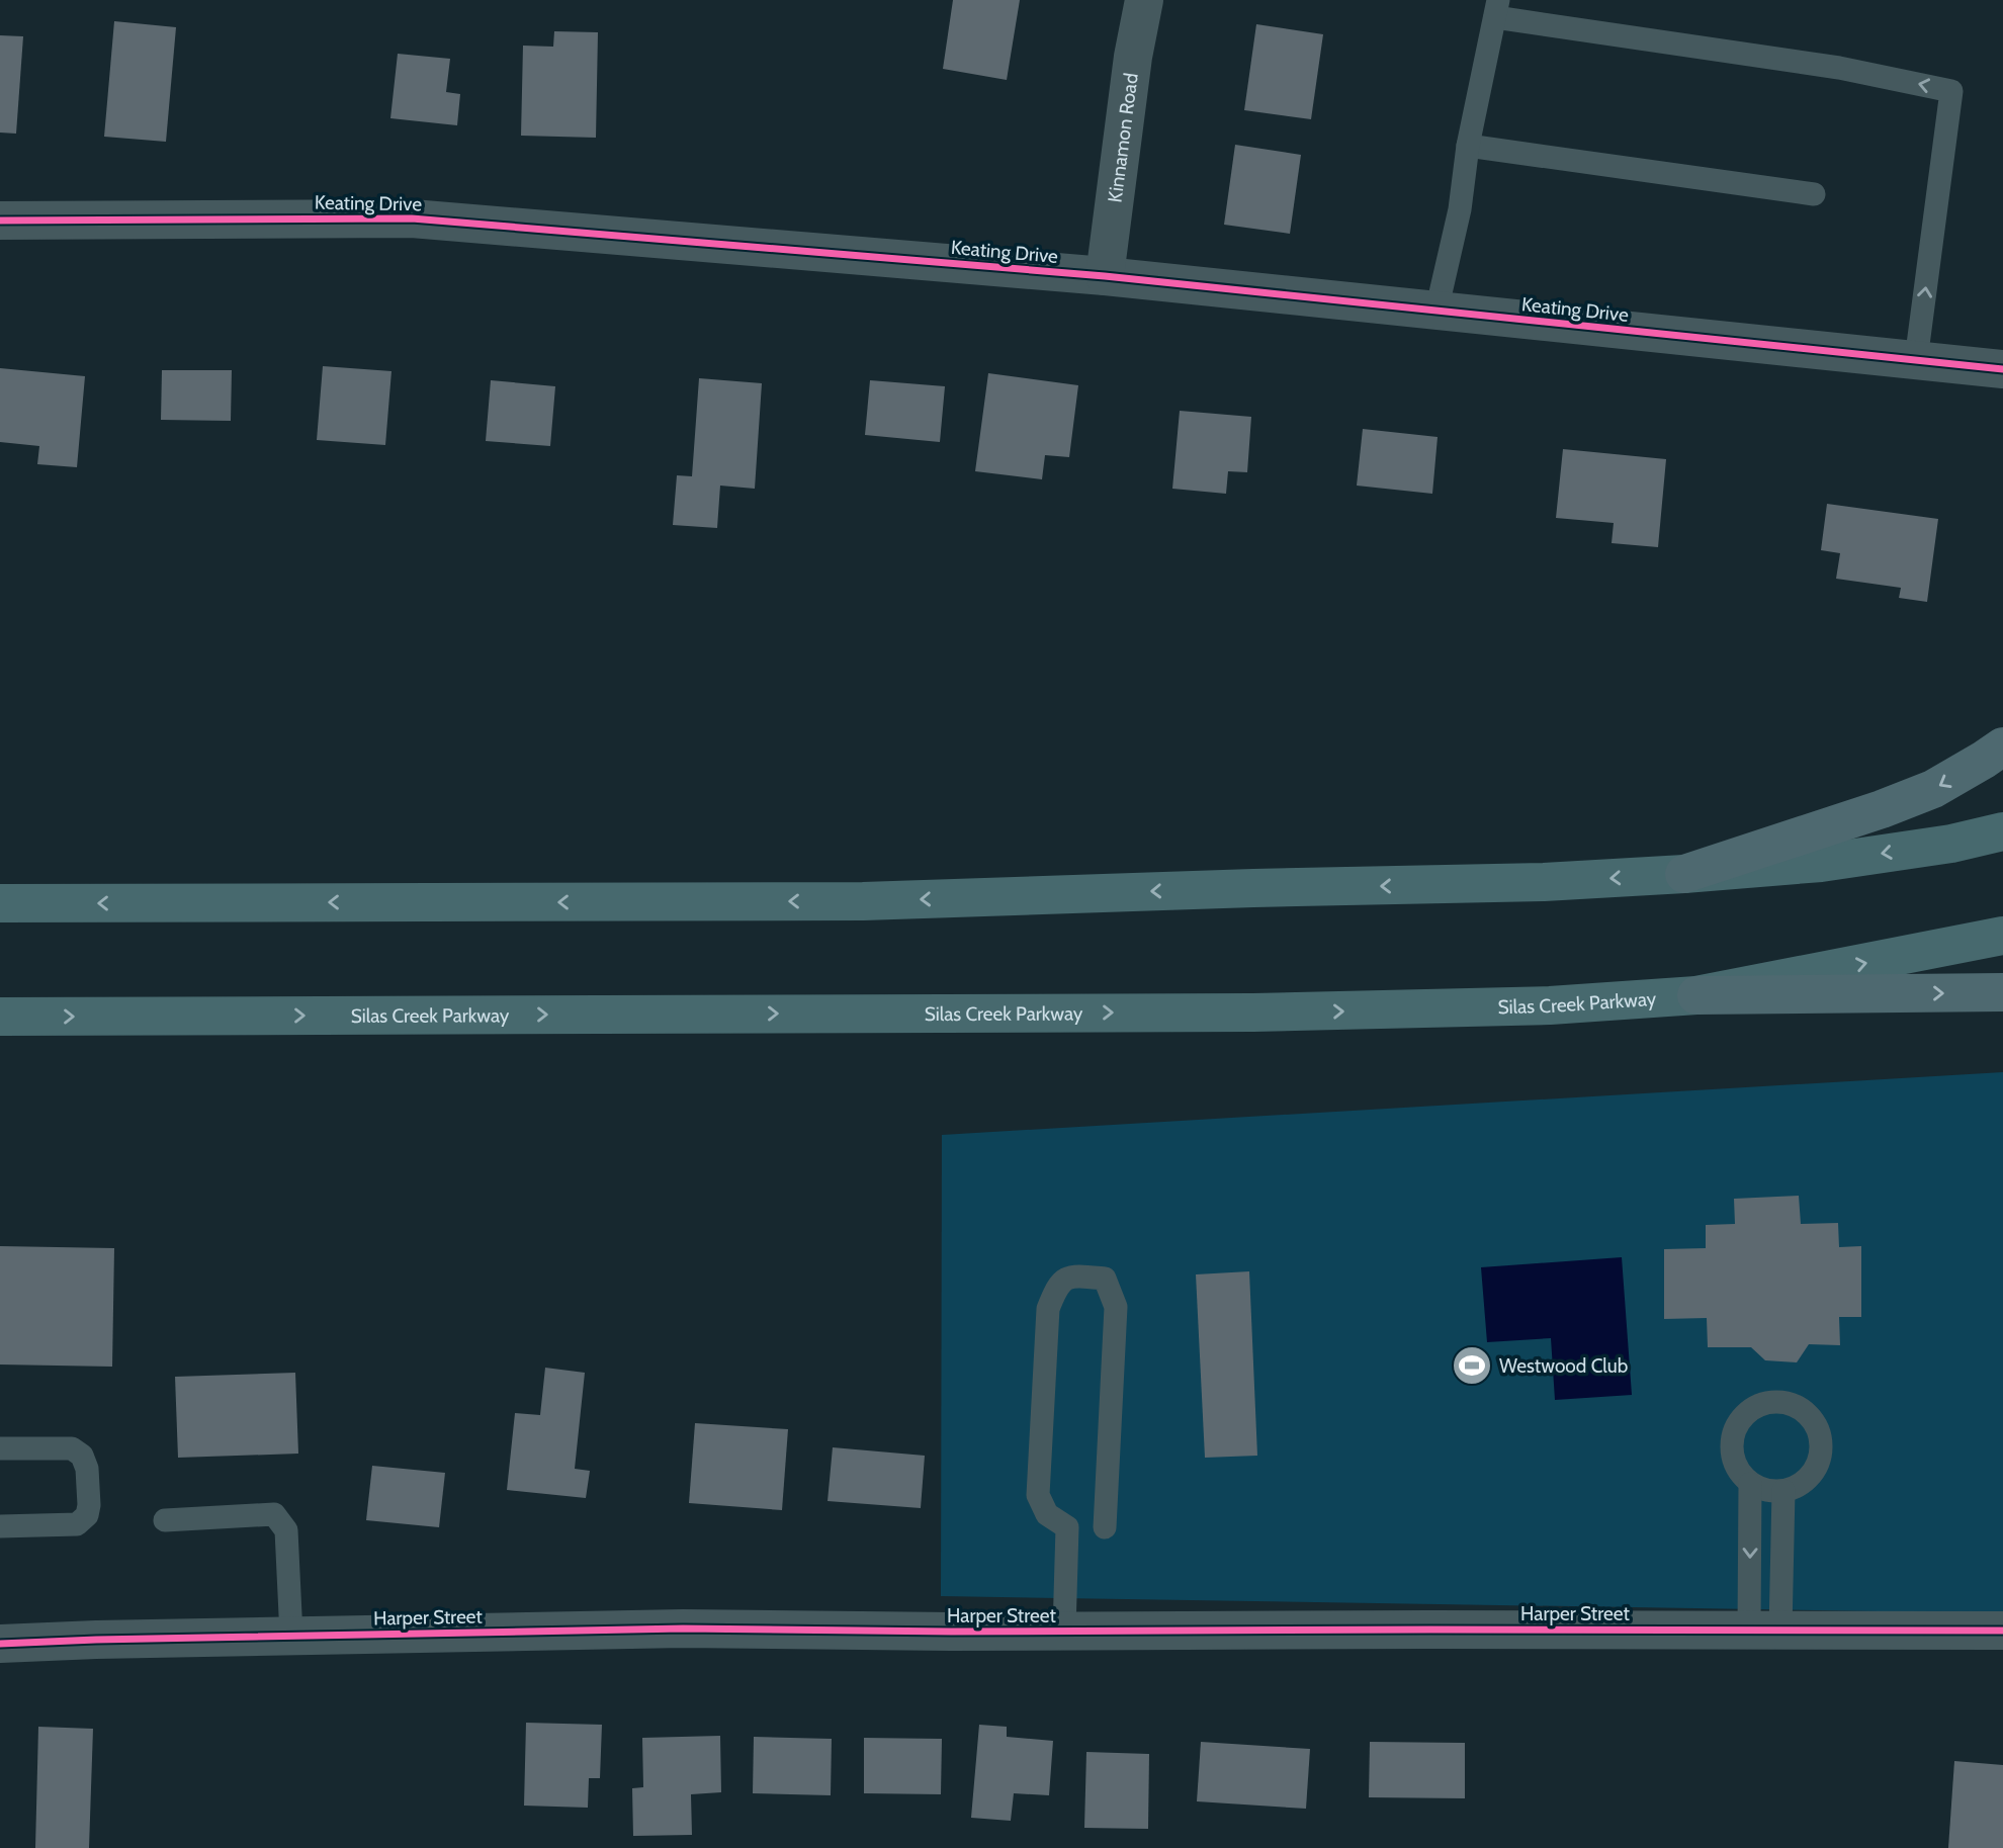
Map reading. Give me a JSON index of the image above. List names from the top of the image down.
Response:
{
  "streets": {
    "main road": ["Silas Creek Parkway"],
    "street": ["Kinnamon Road", "Keating Drive", "Harper Street"]
  },
  "crossings": [
    ["Kinnamon Road", "Keating Drive"]
  ],
  "places": {
    "sports": ["Westwood Club"]
  }
}
